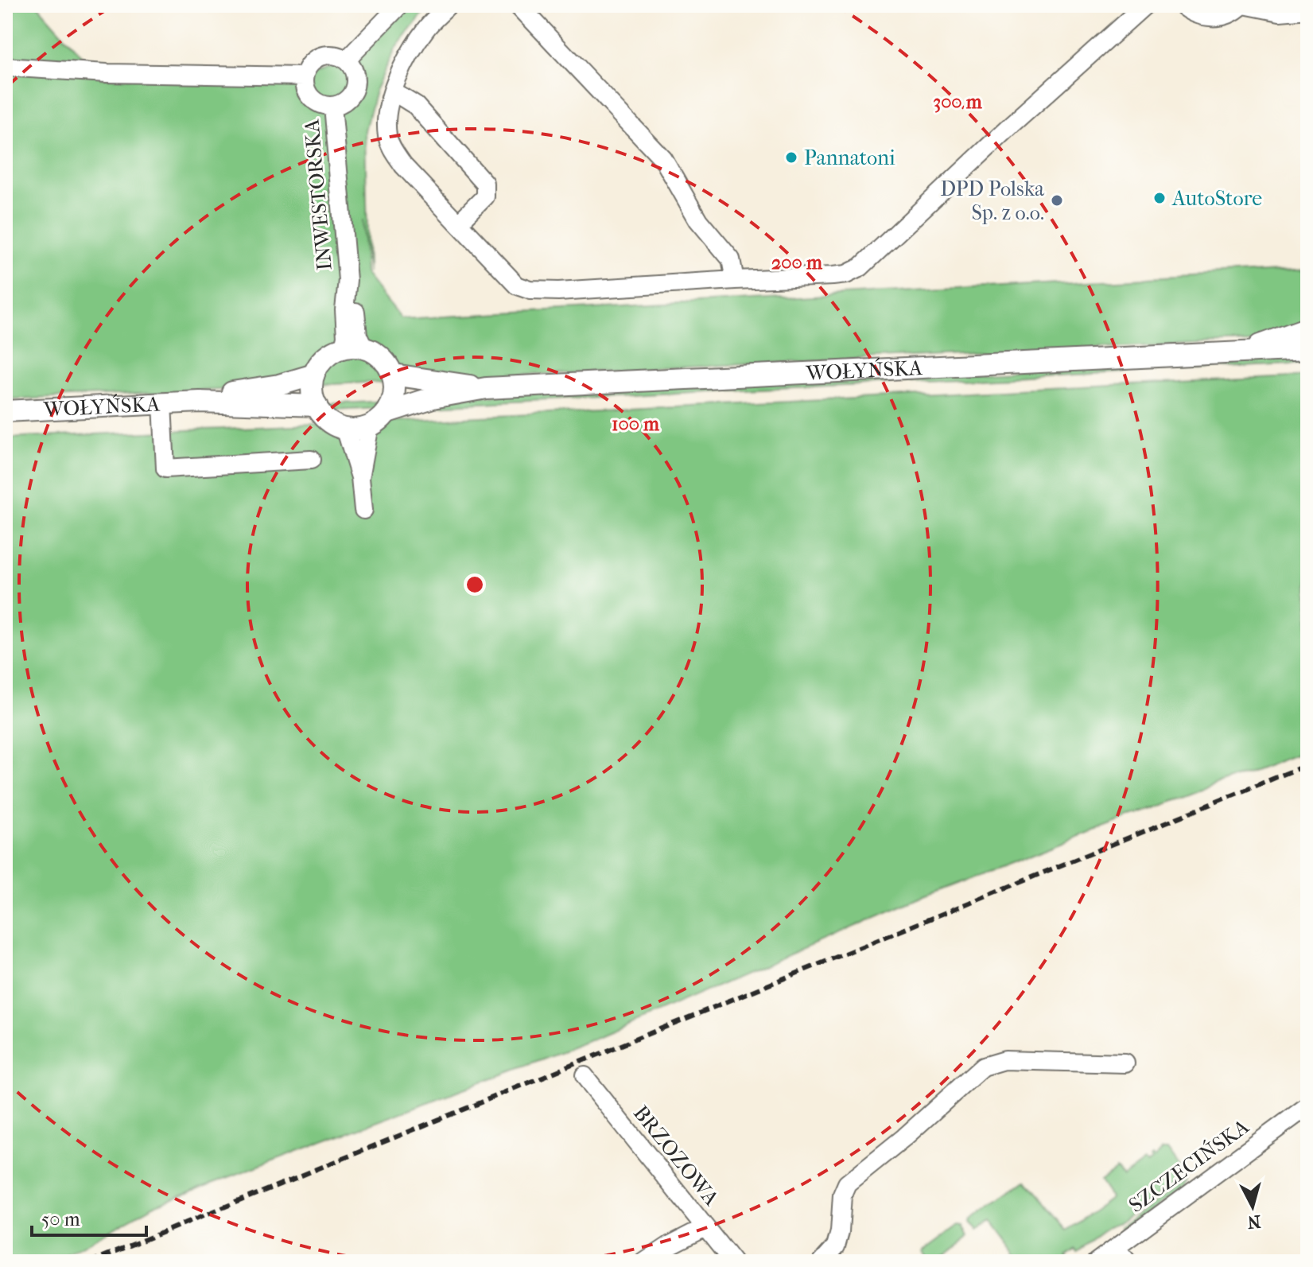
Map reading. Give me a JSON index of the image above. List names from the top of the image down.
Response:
{
  "streets": {
    "main road": ["WOŁYŃSKA"],
    "street": ["INWESTORSKA", "BRZOZOWA", "SZCZECIŃSKA"]
  },
  "crossings": [
    ["INWESTORSKA", "WOŁYŃSKA"]
  ],
  "places": ["Pannatoni", "AutoStore", "DPD Polska Sp. z o.o."],
  "scale_bar": "50 m",
  "north": "bottom",
  "rings": ["300 m", "200 m", "100 m"]
}
